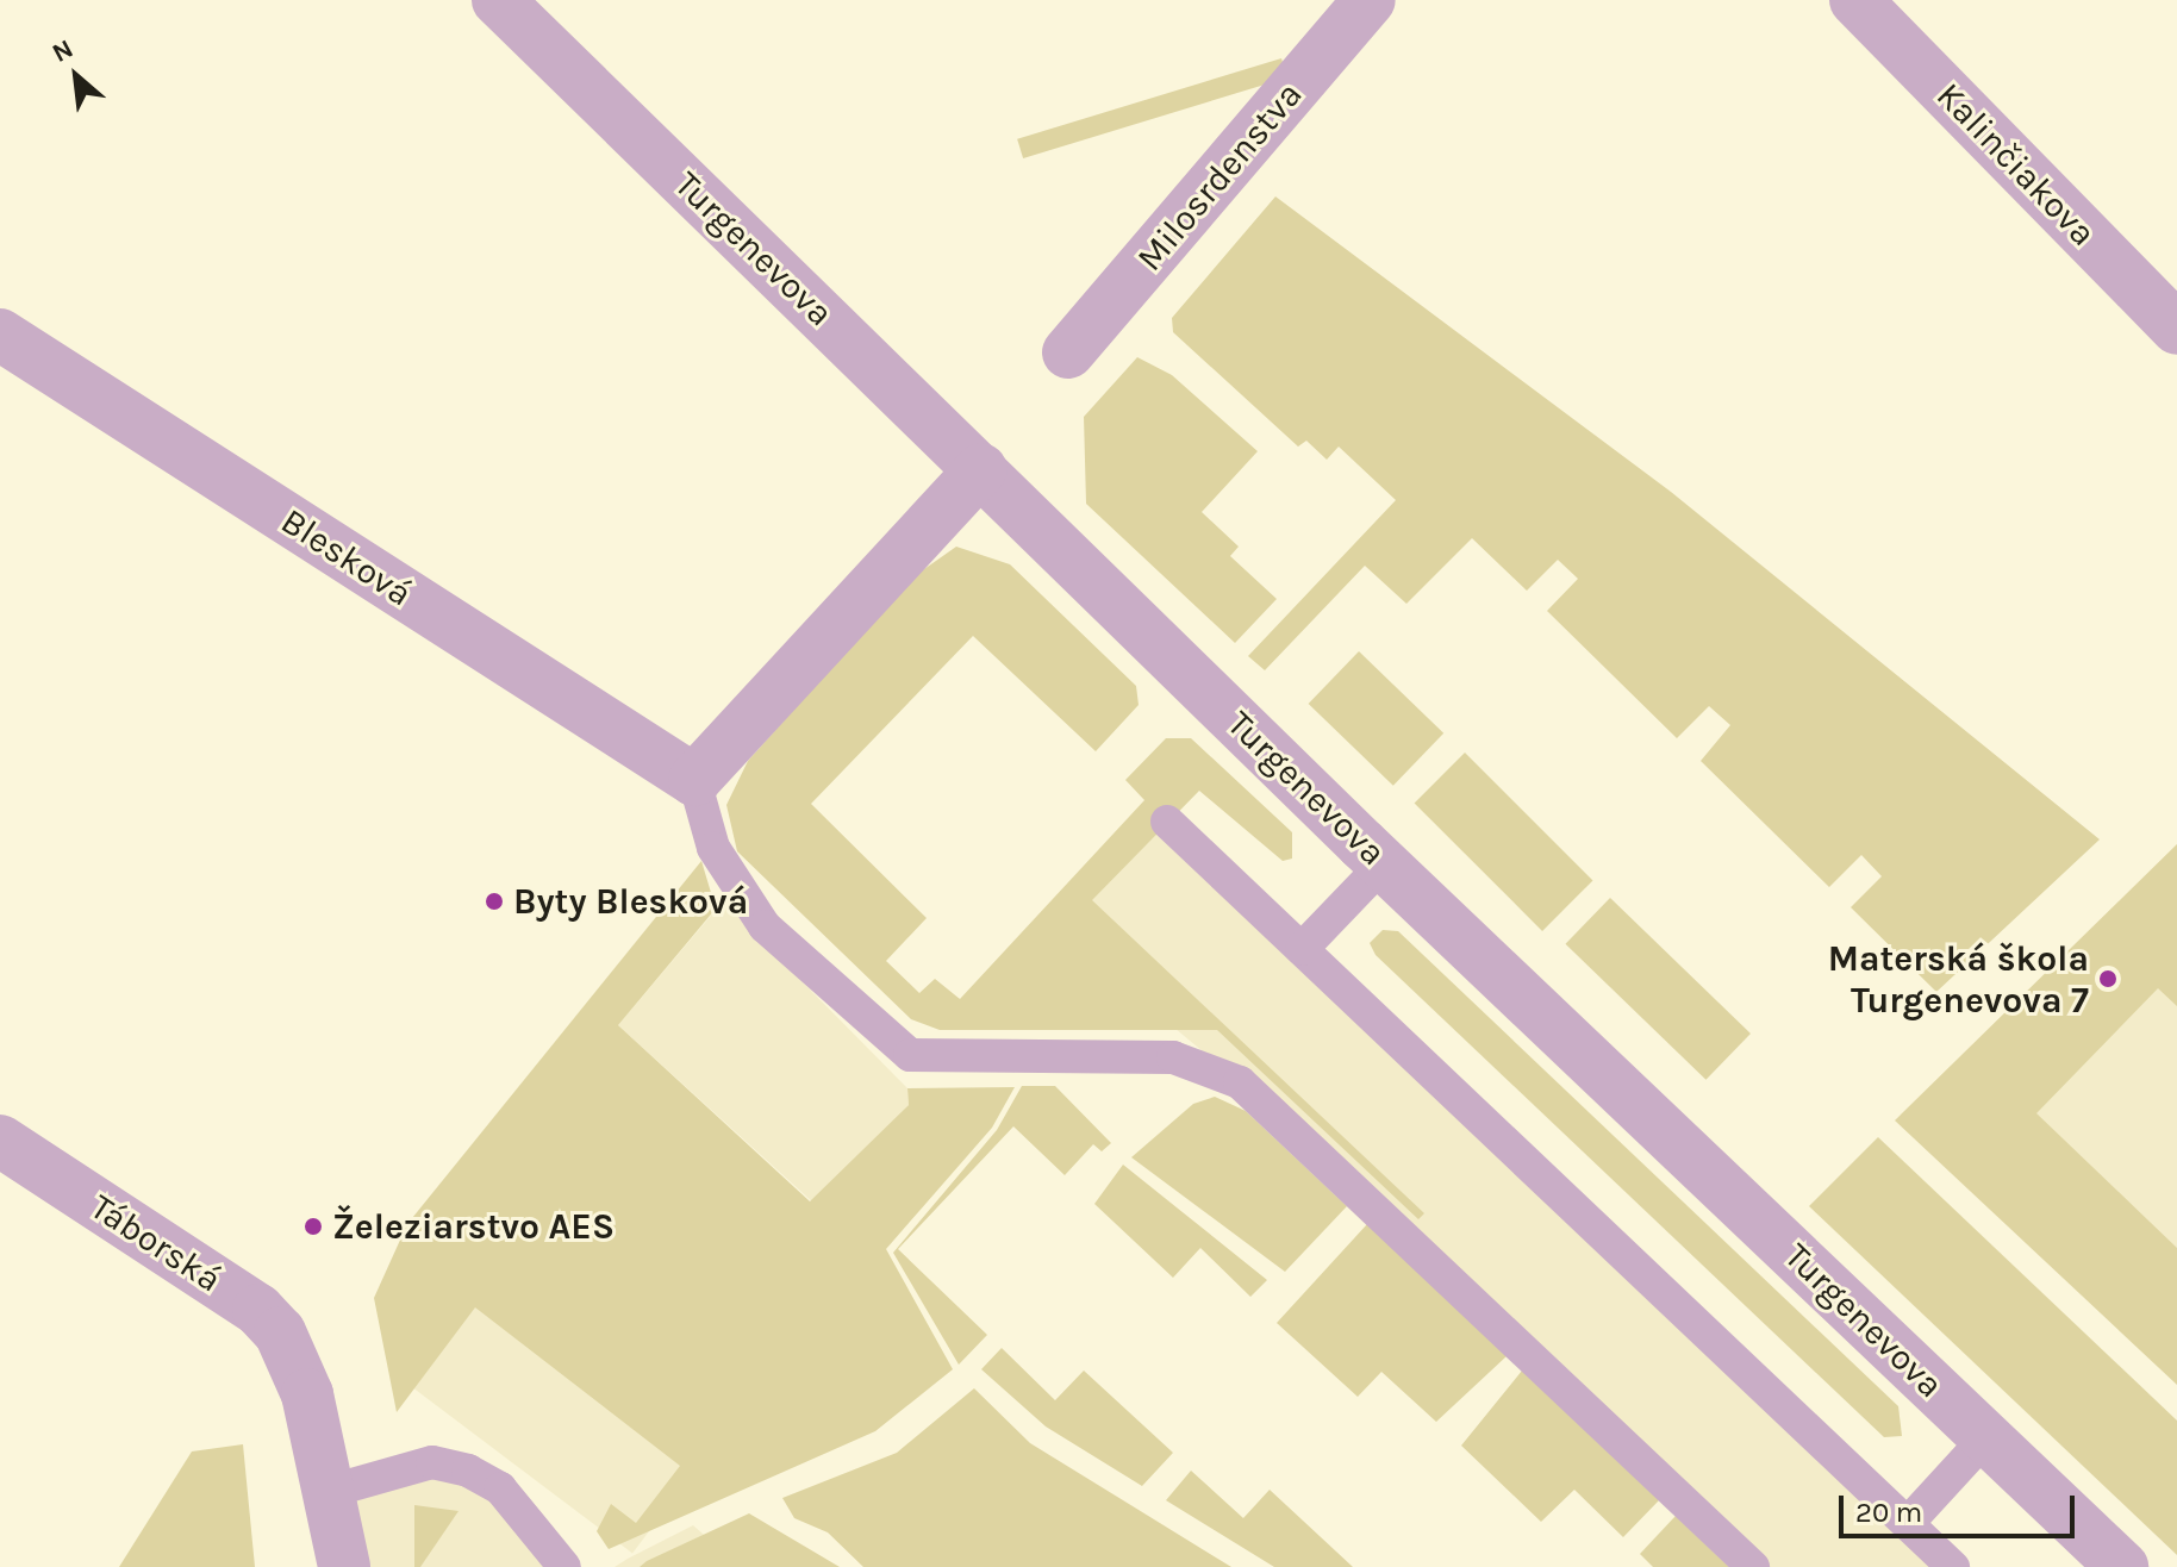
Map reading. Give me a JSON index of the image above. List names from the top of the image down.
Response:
{
  "streets": {
    "street": [
      "Kalinčiakova",
      "Milosrdenstva",
      "Turgenevova",
      "Blesková",
      "Táborská"
    ]
  },
  "places": ["Byty Blesková", "Materská škola Turgenevova 7", "Železiarstvo AES"],
  "scale_bar": "20 m",
  "north": "top left"
}
